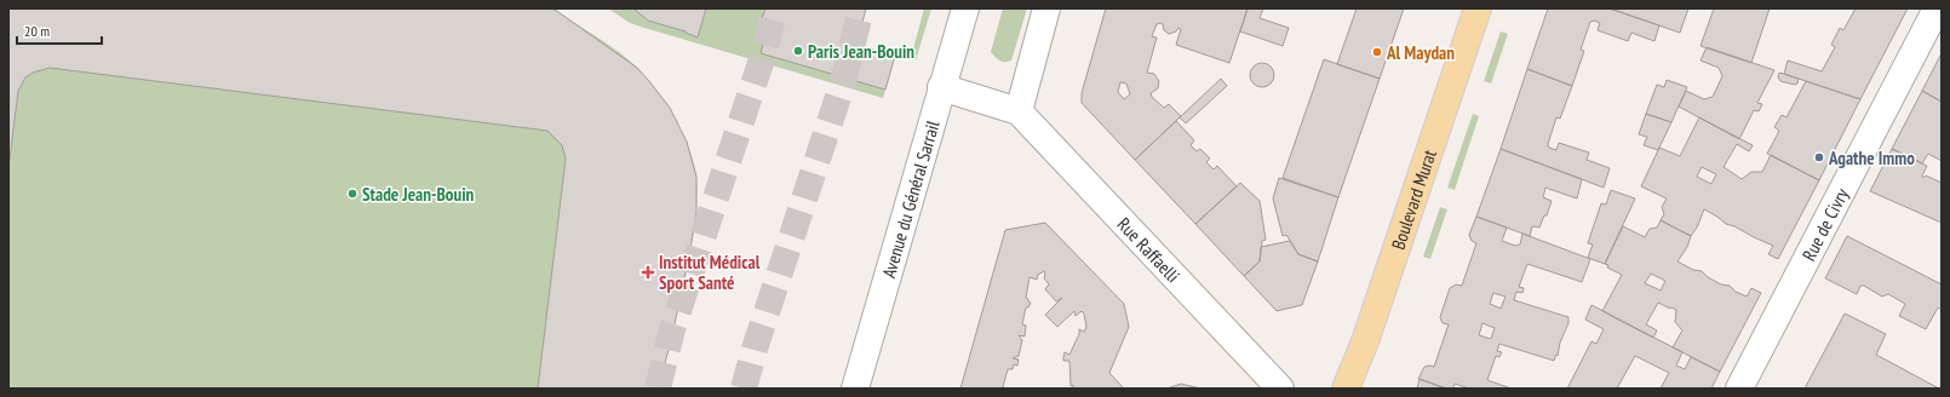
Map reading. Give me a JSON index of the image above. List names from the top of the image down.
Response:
{
  "streets": {
    "main road": ["Boulevard Murat"],
    "street": ["Avenue du Général Sarrail", "Rue de Civry", "Rue Raffaelli"]
  },
  "places": {
    "other": [
      "Paris Jean-Bouin",
      "Al Maydan",
      "Agathe Immo",
      "Stade Jean-Bouin"
    ],
    "health": ["Institut Médical Sport Santé"]
  },
  "scale_bar": "20 m"
}
